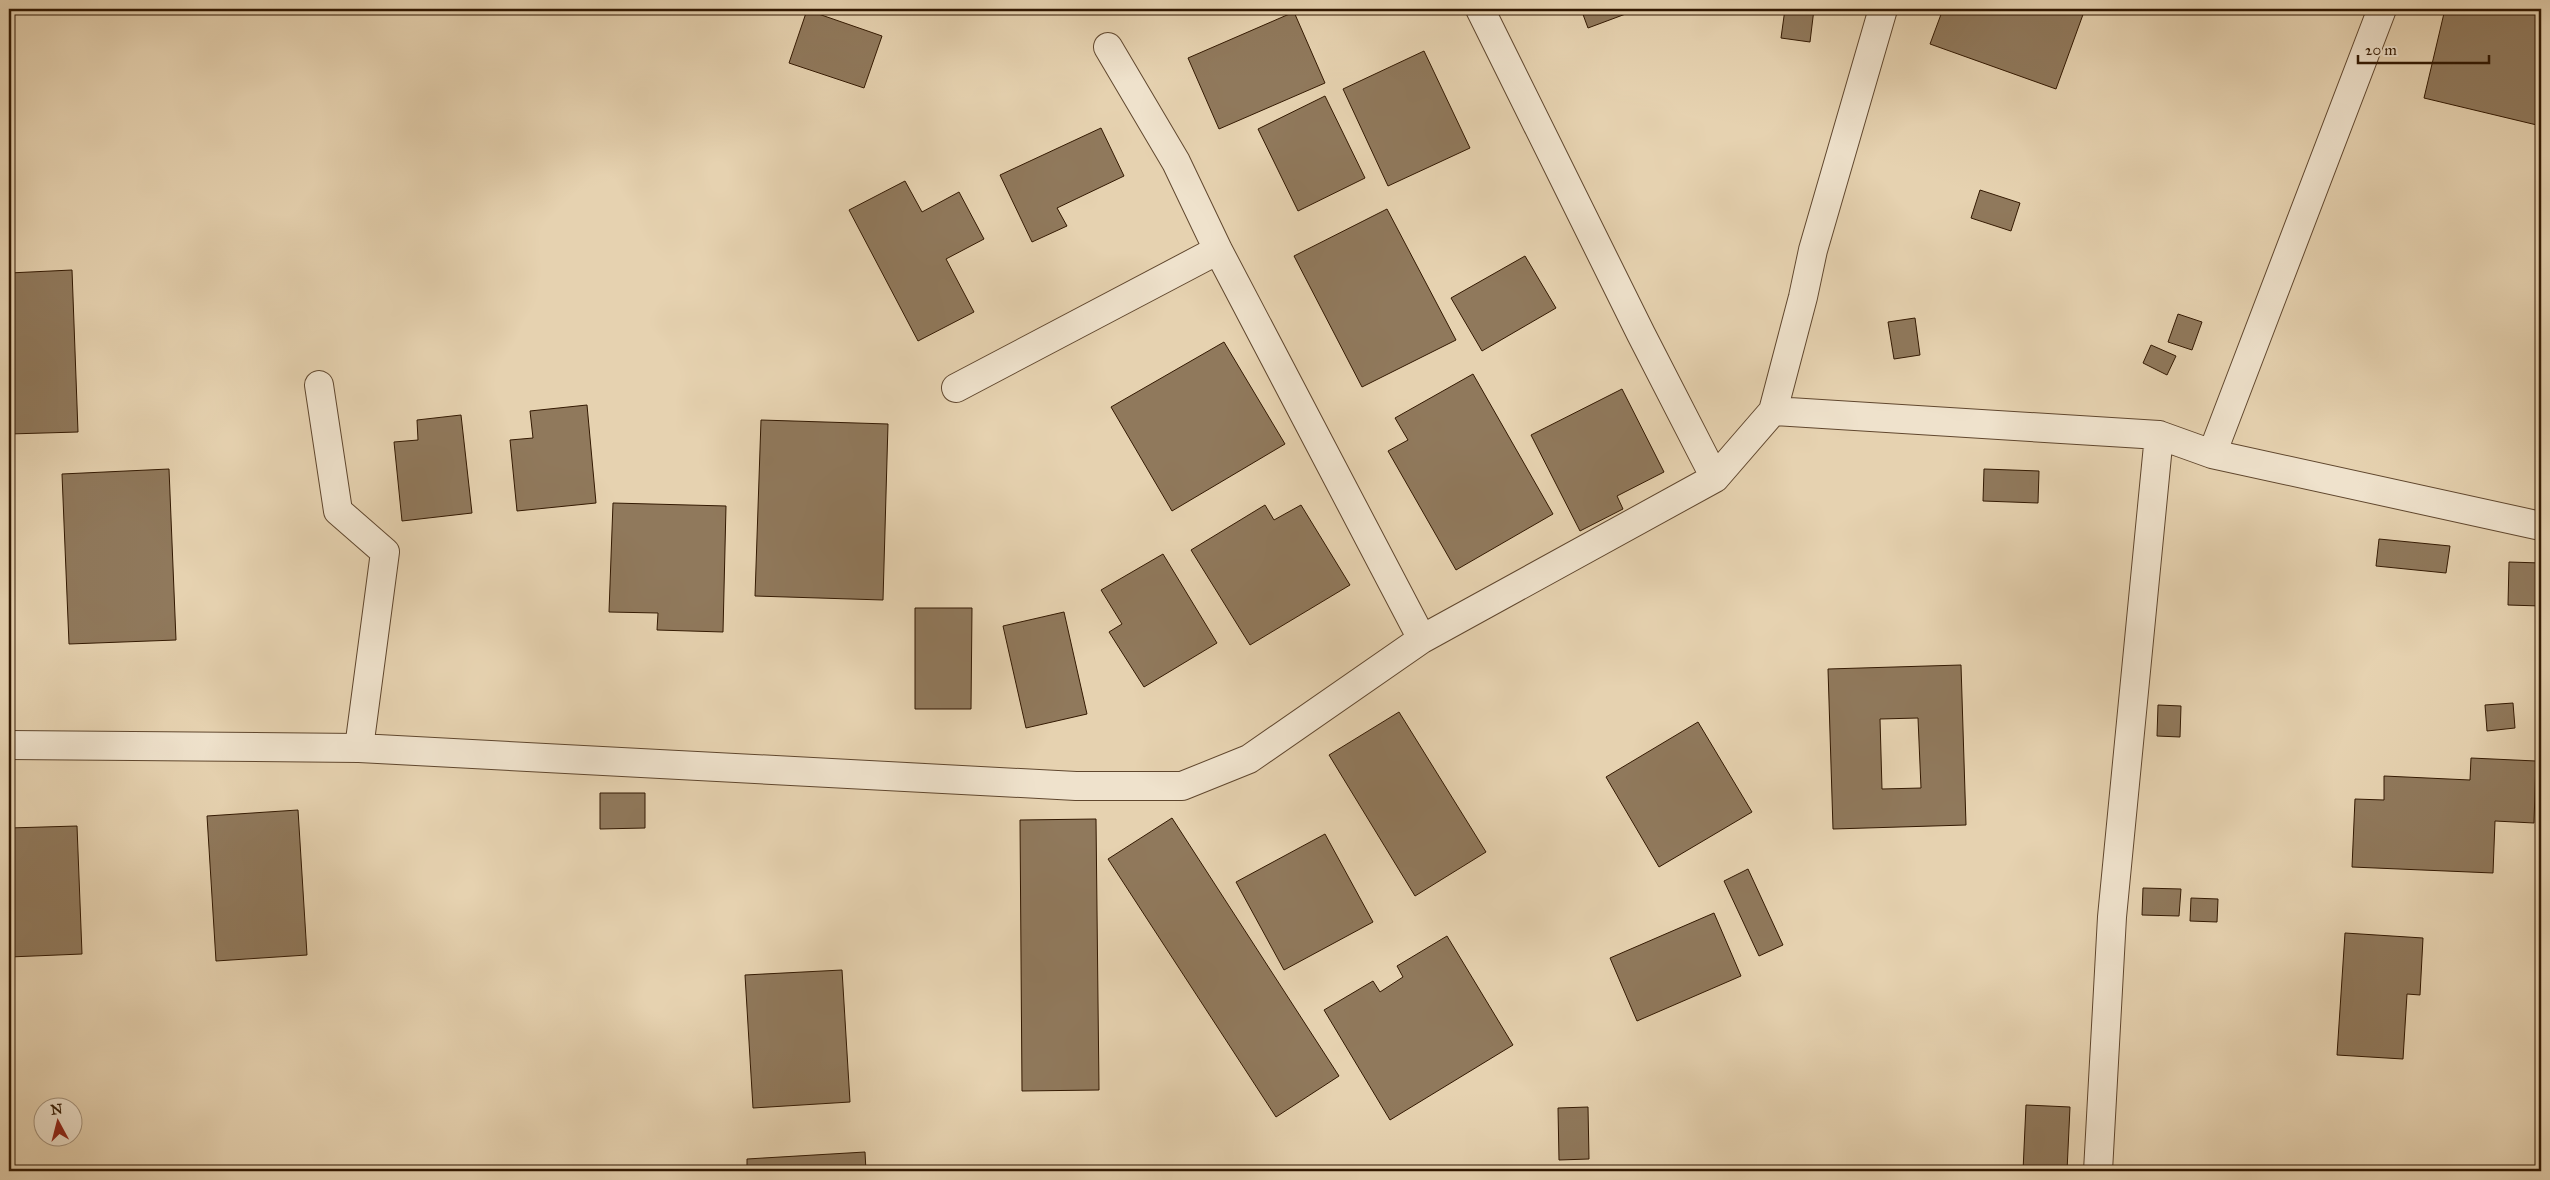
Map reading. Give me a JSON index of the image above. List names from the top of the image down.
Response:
{
  "scale_bar": "20 m",
  "north": "top"
}
